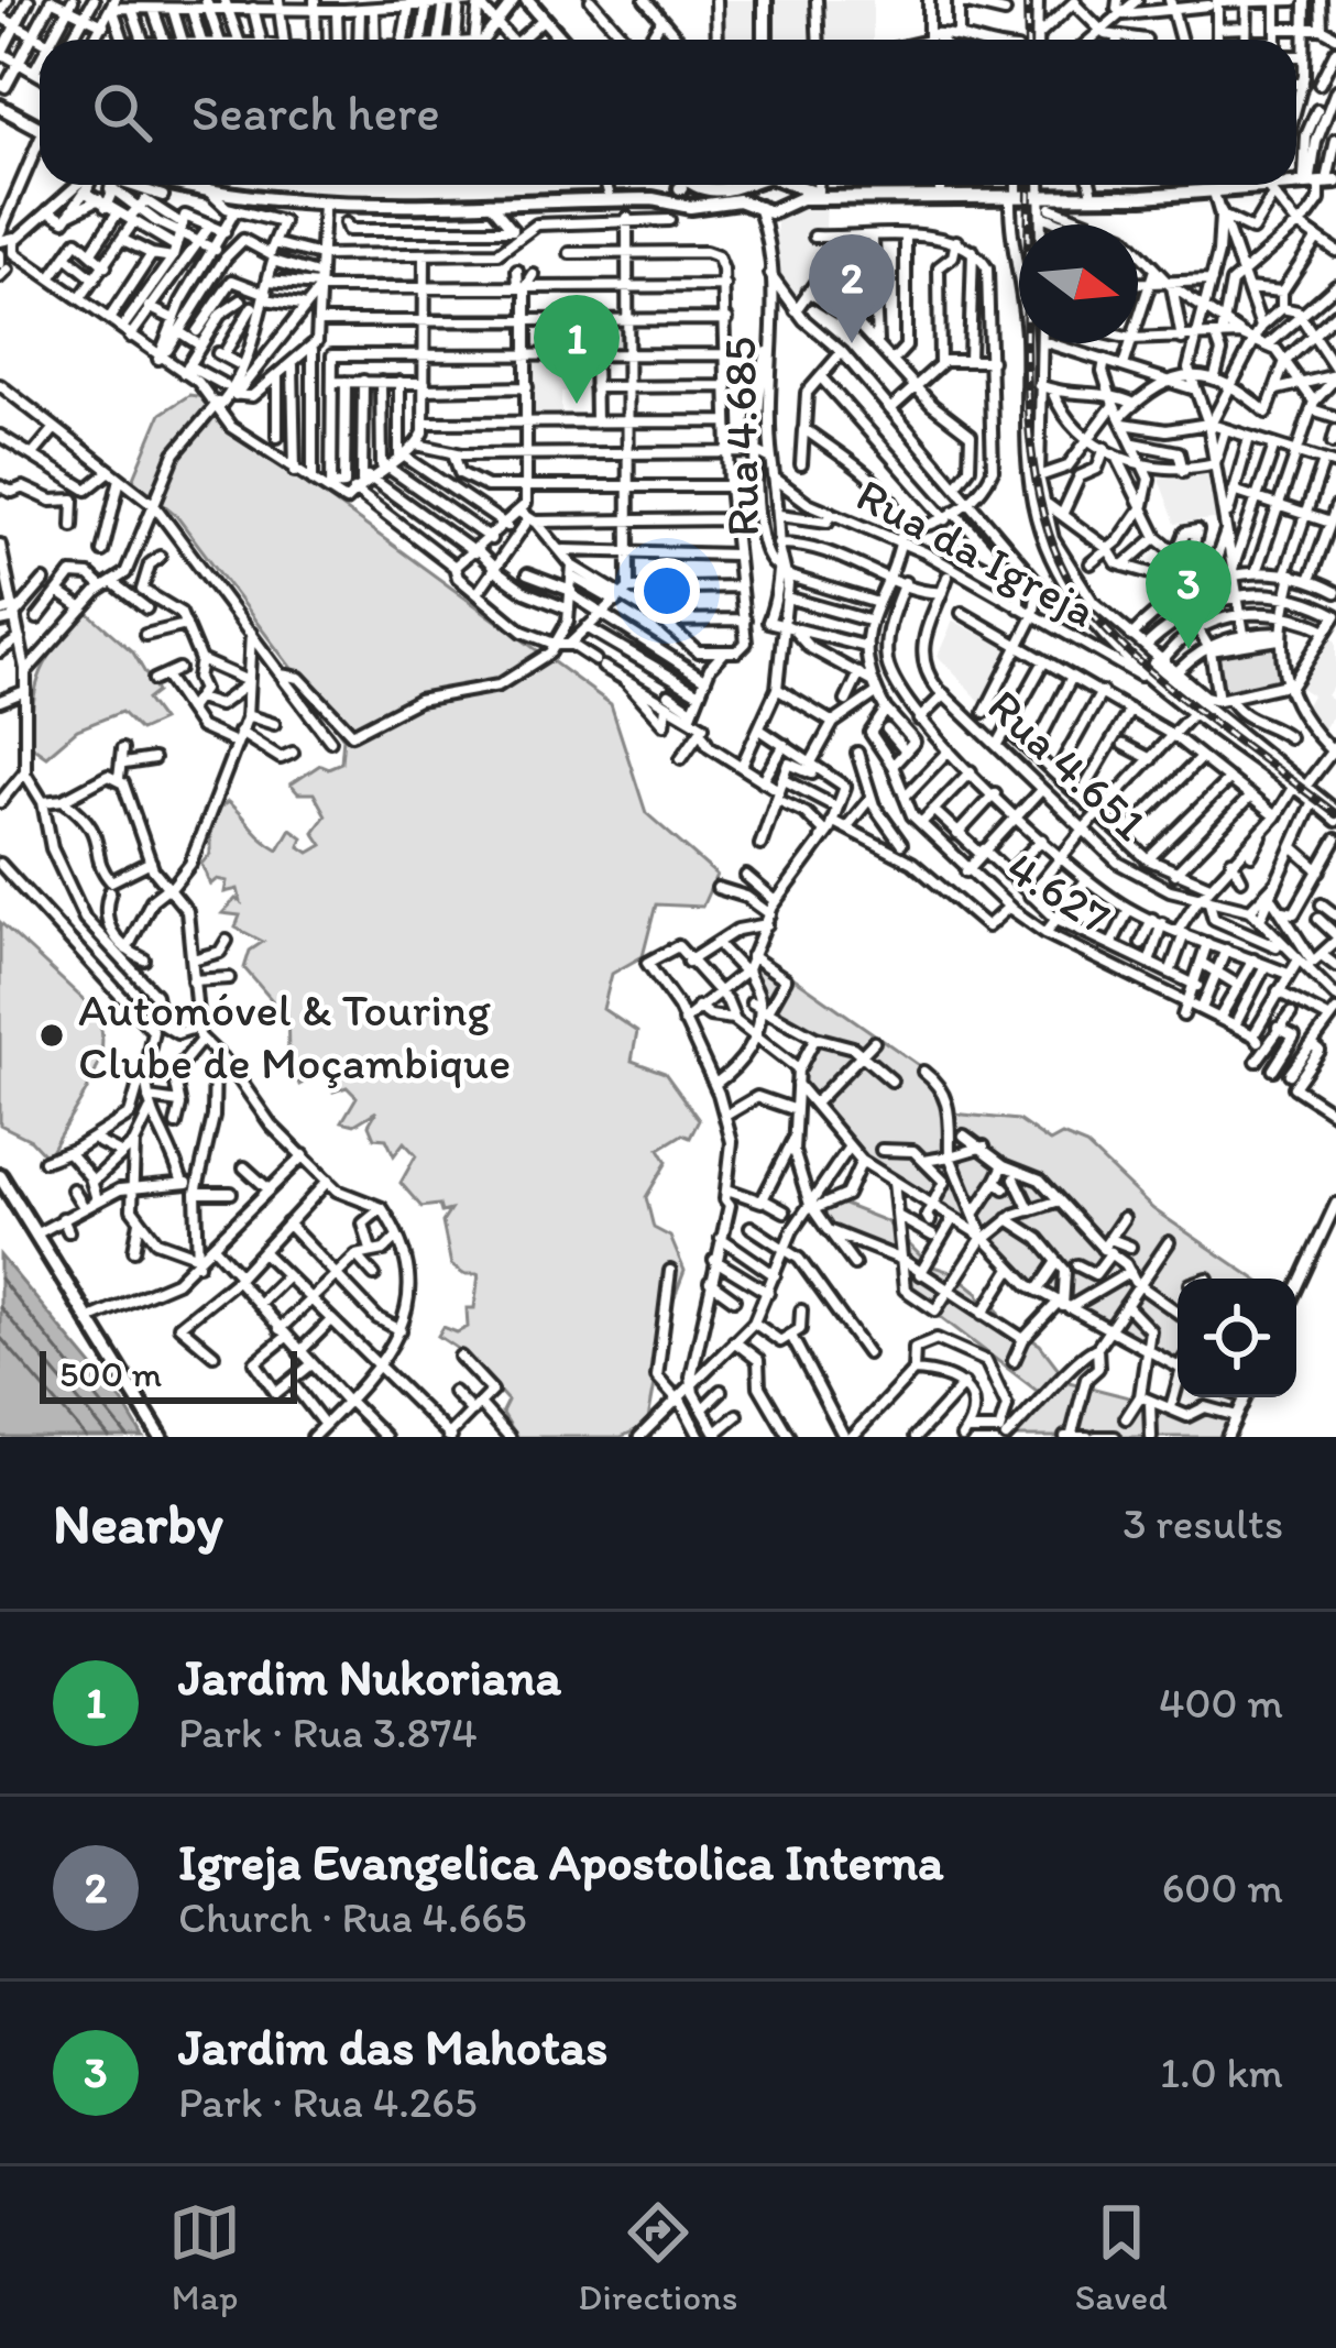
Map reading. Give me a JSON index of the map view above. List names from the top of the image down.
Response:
{
  "streets": {
    "street": [
      "Rua 4.685",
      "Rua da Igreja",
      "Rua 4.651",
      "4.627"
    ]
  },
  "crossings": [
    ["Rua 4.685", "Rua da Igreja"]
  ],
  "places": ["Automóvel & Touring Clube de Moçambique"],
  "scale_bar": "500 m",
  "north": "right",
  "page": {
    "search": "Search here",
    "pins": ["2", "1", "3"],
    "scale": "500 m",
    "heading": ["Nearby", "3 results"],
    "list": [
      {
        "mark": "1",
        "name": "Jardim Nukoriana",
        "note": "Park · Rua 3.874",
        "value": "400 m"
      },
      {
        "mark": "2",
        "name": "Igreja Evangelica Apostolica Interna",
        "note": "Church · Rua 4.665",
        "value": "600 m"
      },
      {
        "mark": "3",
        "name": "Jardim das Mahotas",
        "note": "Park · Rua 4.265",
        "value": "1.0 km"
      }
    ],
    "nav": ["Map", "Directions", "Saved"]
  }
}
